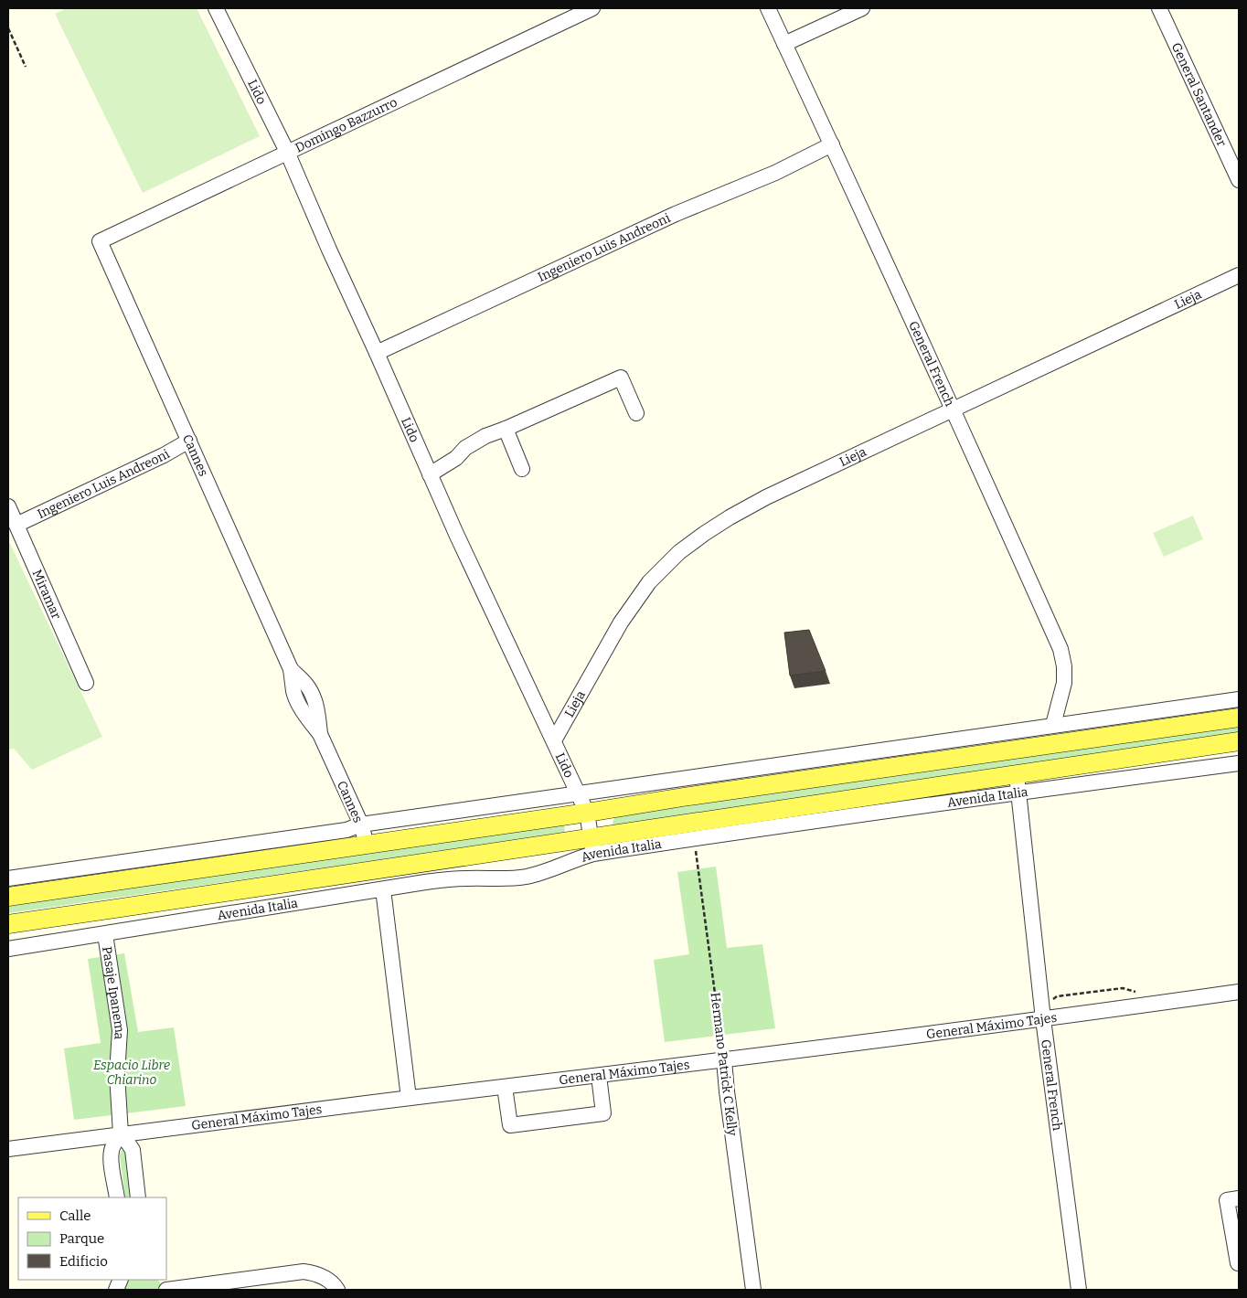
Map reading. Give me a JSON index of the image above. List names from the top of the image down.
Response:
{
  "streets": {
    "main road": ["Avenida Italia"],
    "street": [
      "Lido",
      "General Santander",
      "Domingo Bazzurro",
      "Ingeniero Luis Andreoni",
      "Lieja",
      "General French",
      "Cannes",
      "Miramar",
      "Pasaje Ipanema",
      "General Máximo Tajes",
      "Hermano Patrick C Kelly"
    ]
  },
  "crossings": [
    ["Lido", "Domingo Bazzurro"],
    ["Lido", "Ingeniero Luis Andreoni"],
    ["Lido", "Lieja"],
    ["Lido", "Avenida Italia"],
    ["Domingo Bazzurro", "Cannes"],
    ["Ingeniero Luis Andreoni", "General French"],
    ["Ingeniero Luis Andreoni", "Cannes"],
    ["Ingeniero Luis Andreoni", "Miramar"],
    ["Lieja", "General French"],
    ["General French", "Avenida Italia"],
    ["General French", "General Máximo Tajes"],
    ["Avenida Italia", "Pasaje Ipanema"],
    ["Avenida Italia", "Hermano Patrick C Kelly"],
    ["Pasaje Ipanema", "General Máximo Tajes"],
    ["General Máximo Tajes", "Hermano Patrick C Kelly"]
  ],
  "parks": ["Espacio Libre Chiarino"],
  "legend": ["Calle", "Parque", "Edificio"]
}
